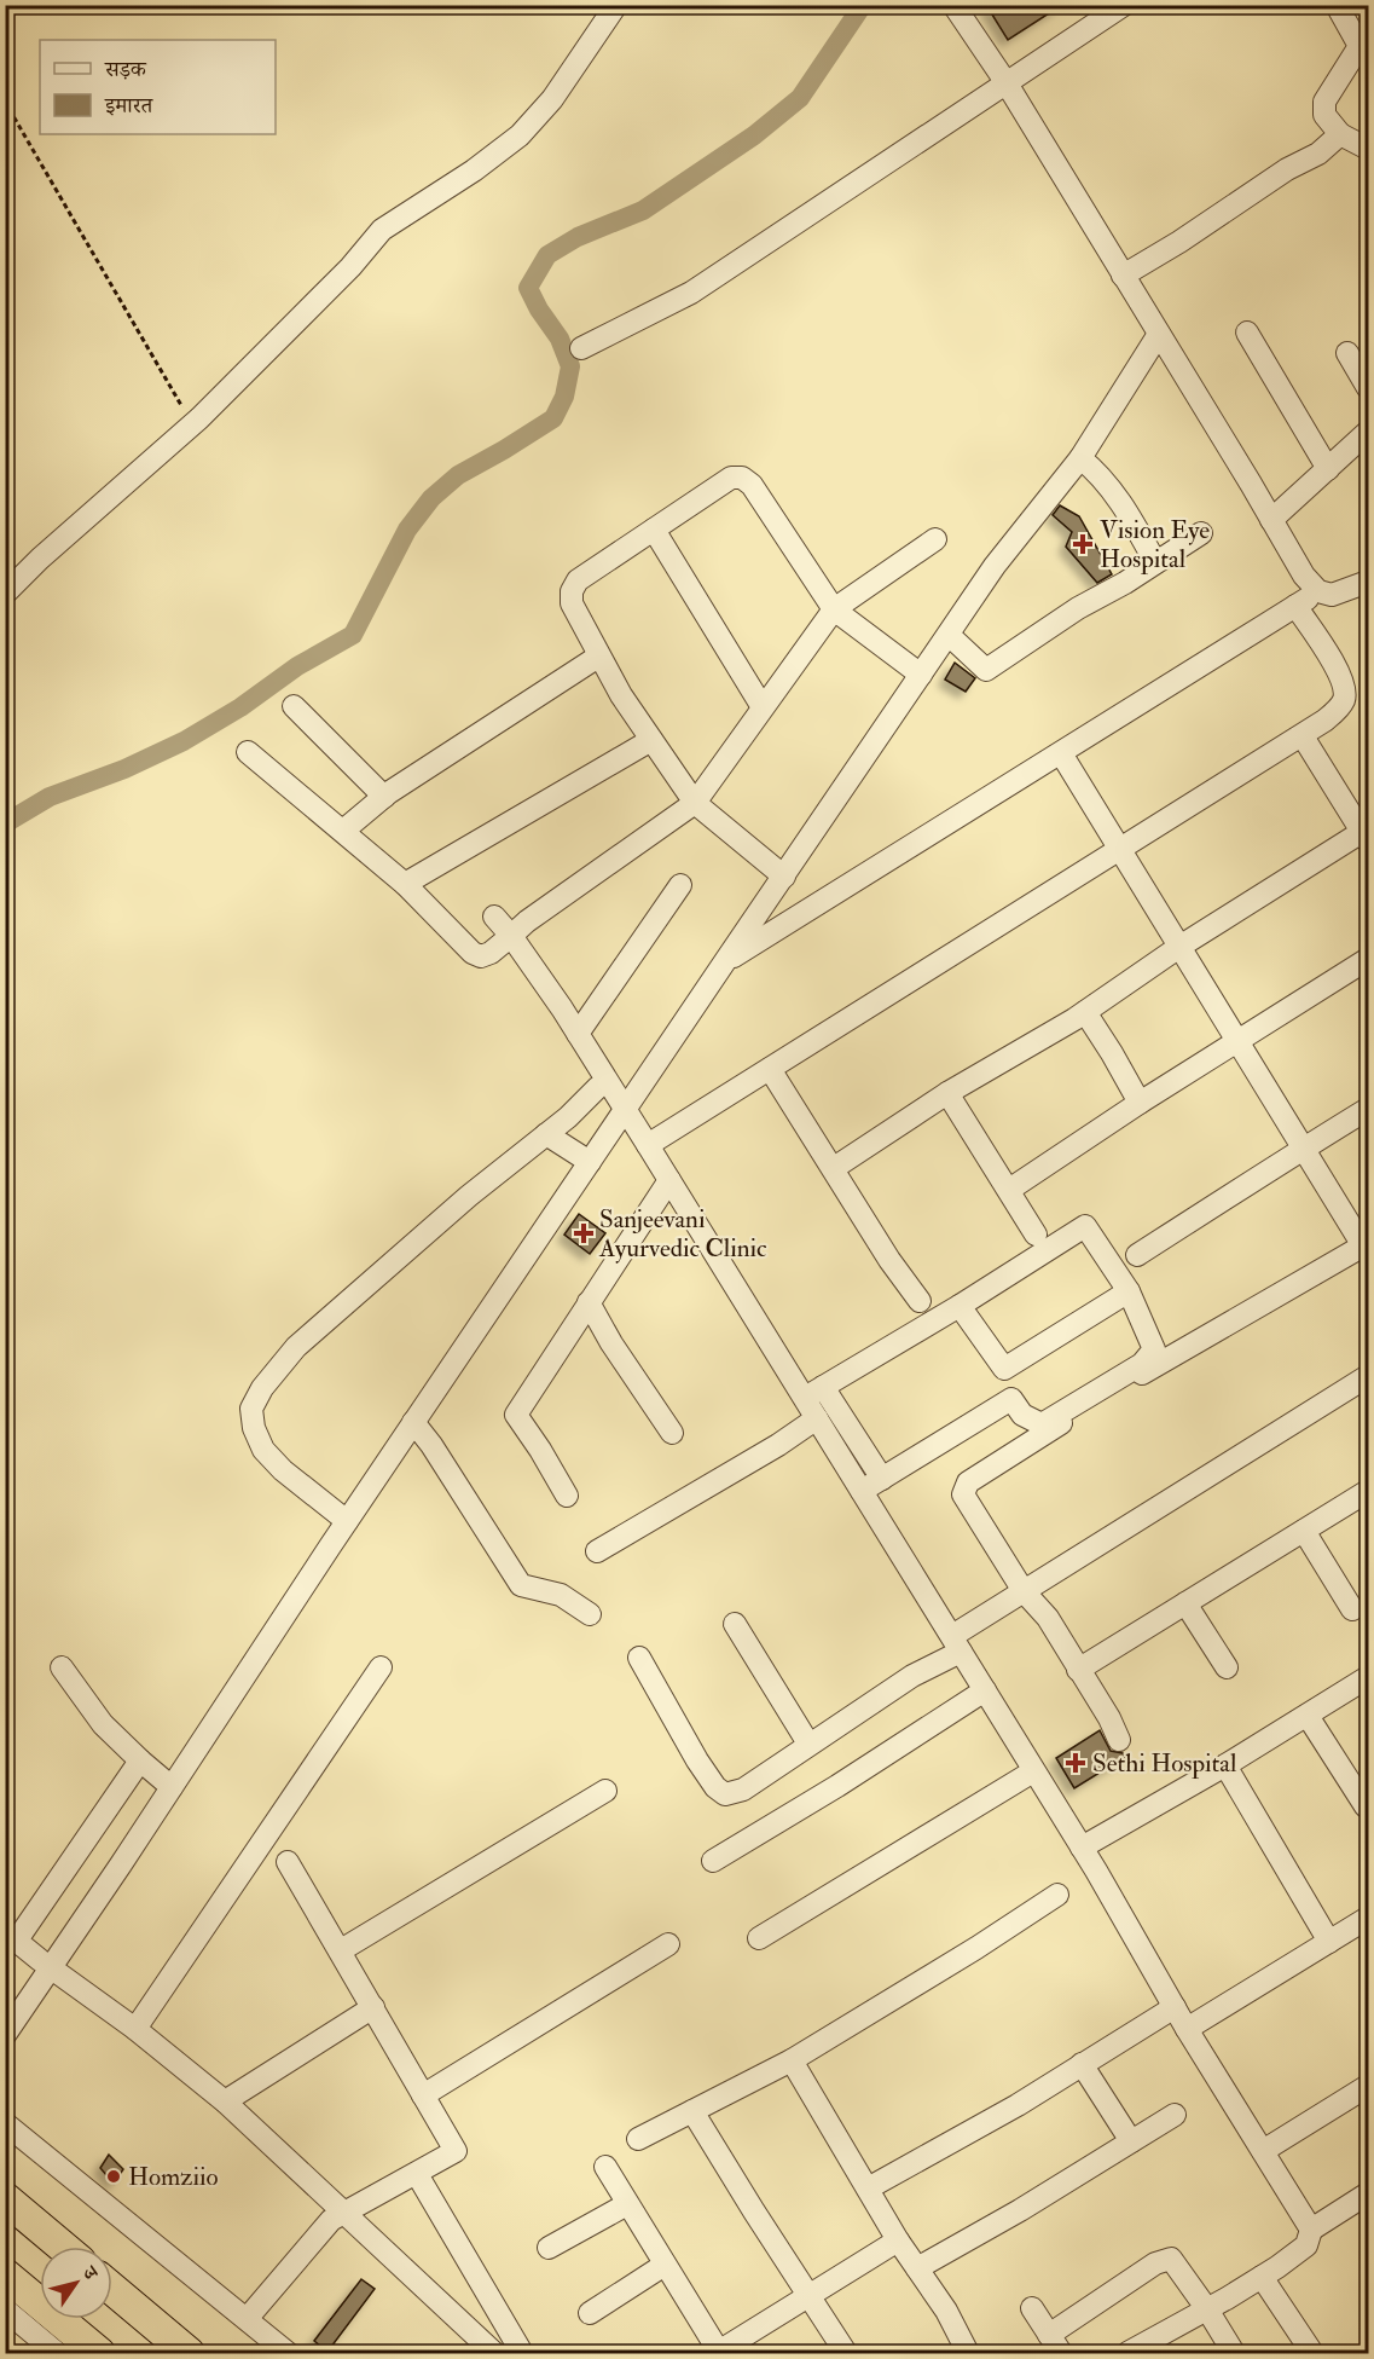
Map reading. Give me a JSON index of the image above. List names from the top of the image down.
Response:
{
  "places": {
    "health": ["Vision Eye Hospital", "Sanjeevani Ayurvedic Clinic", "Sethi Hospital"],
    "other": ["Homziio"]
  },
  "legend": ["सड़क", "इमारत"],
  "north": "top right"
}
